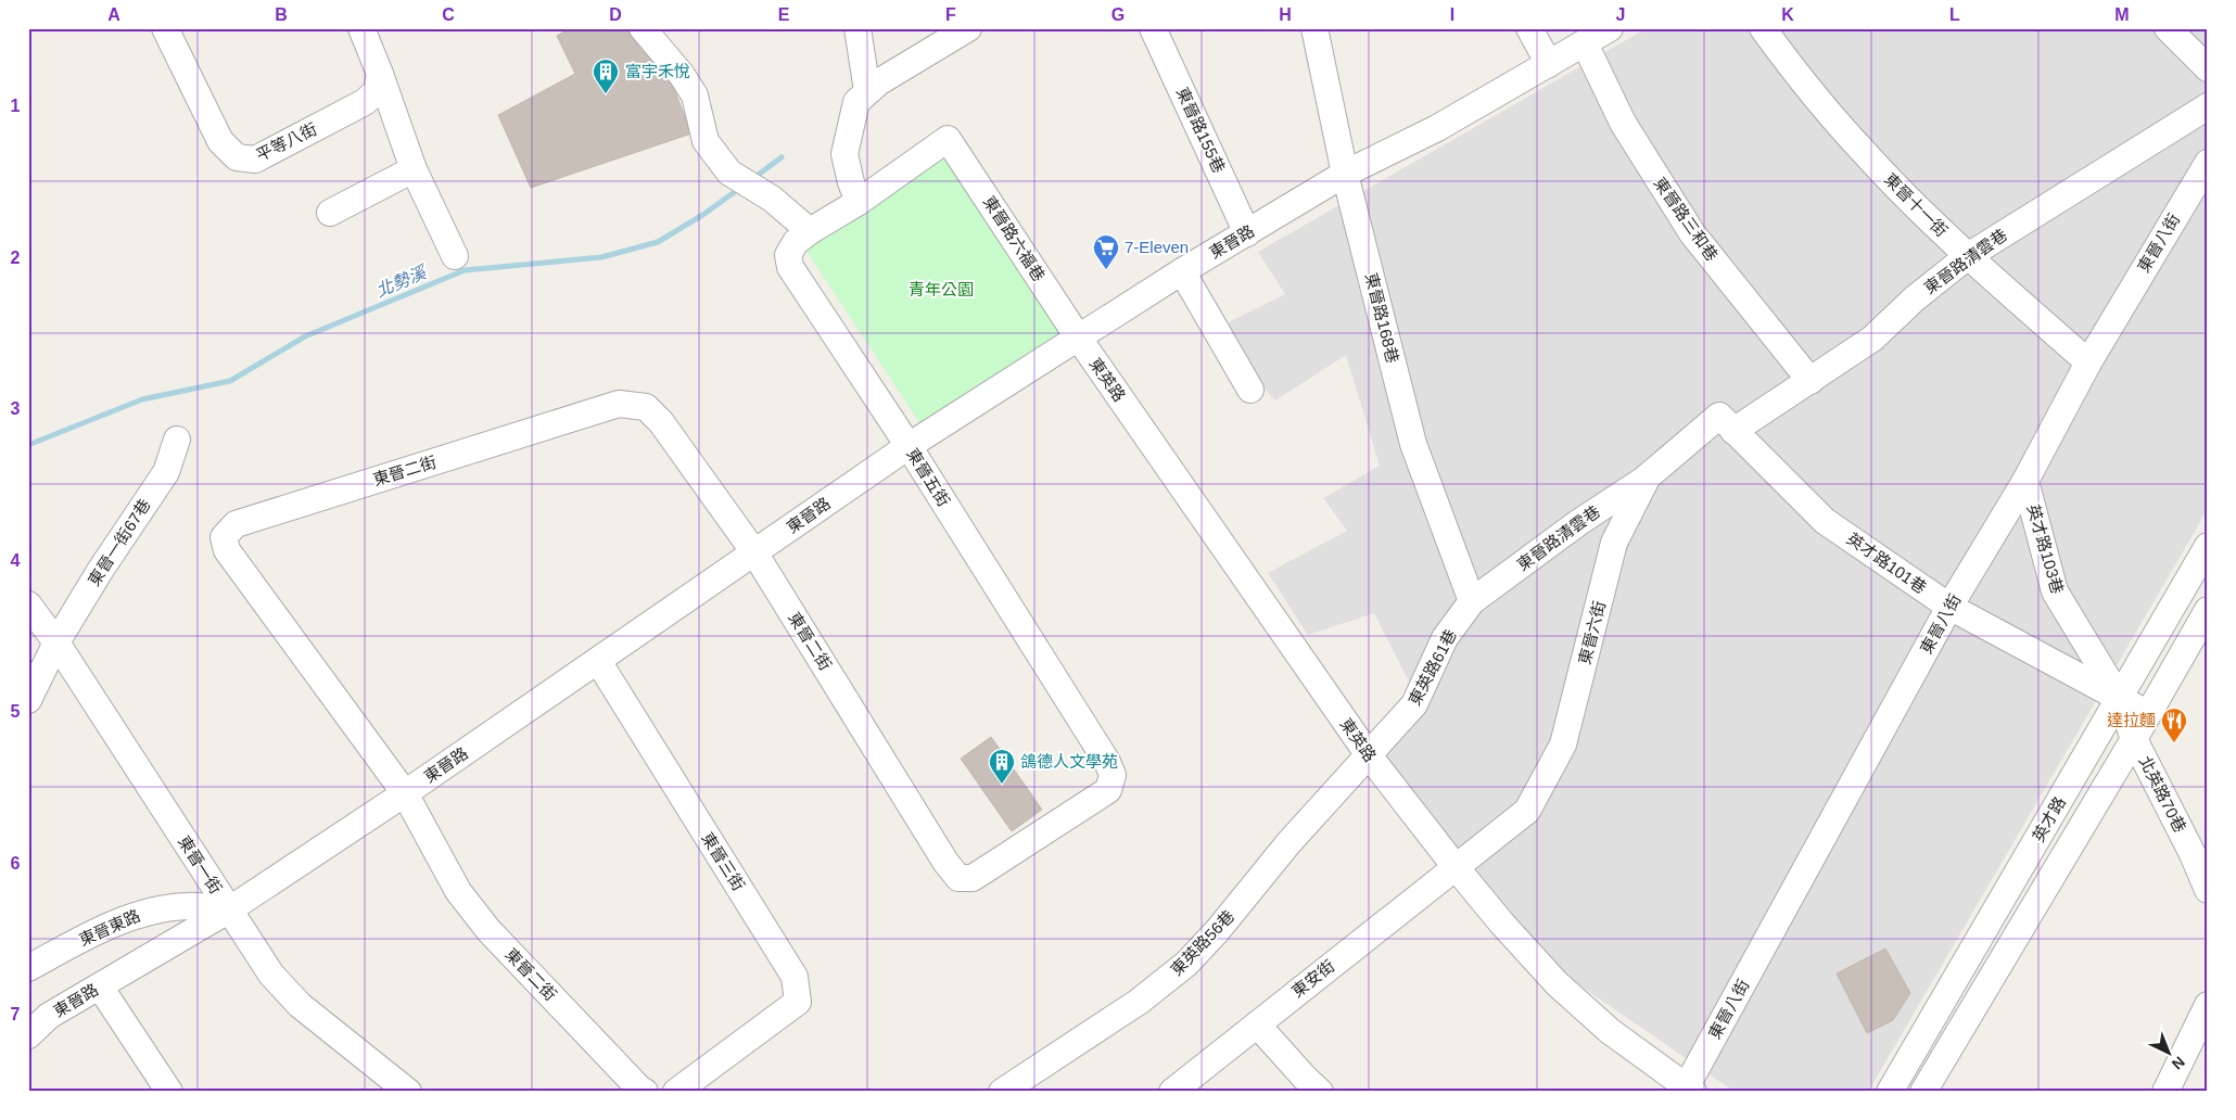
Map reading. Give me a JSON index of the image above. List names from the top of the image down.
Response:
{
  "streets": {
    "street": [
      "東晉路155巷",
      "平等八街",
      "東晉十一街",
      "東晉路三和巷",
      "東晉路六福巷",
      "東晉路",
      "東晉八街",
      "東晉路清雲巷",
      "東晉路168巷",
      "東英路",
      "東晉二街",
      "東晉五街",
      "東晉一街67巷",
      "英才路103巷",
      "英才路101巷",
      "東晉六街",
      "東英路61巷",
      "北英路70巷",
      "英才路",
      "東晉三街",
      "東晉一街",
      "東晉東路",
      "東英路56巷",
      "東安街"
    ]
  },
  "crossings": [
    ["東晉路155巷", "東晉路"],
    ["東晉十一街", "東晉八街"],
    ["東晉十一街", "東晉路清雲巷"],
    ["東晉路三和巷", "東晉路"],
    ["東晉路三和巷", "東晉路清雲巷"],
    ["東晉路六福巷", "東晉路"],
    ["東晉路六福巷", "東英路"],
    ["東晉路六福巷", "東晉五街"],
    ["東晉路", "東晉路168巷"],
    ["東晉路", "東英路"],
    ["東晉路", "東晉二街"],
    ["東晉路", "東晉五街"],
    ["東晉路", "東晉三街"],
    ["東晉路", "東晉一街"],
    ["東晉路", "東晉東路"],
    ["東晉八街", "東英路"],
    ["東晉八街", "英才路103巷"],
    ["東晉八街", "英才路101巷"],
    ["東晉路清雲巷", "東晉路168巷"],
    ["東晉路清雲巷", "英才路101巷"],
    ["東晉路清雲巷", "東晉六街"],
    ["東晉路清雲巷", "東英路61巷"],
    ["東晉路168巷", "東英路61巷"],
    ["東英路", "東晉六街"],
    ["東英路", "東英路61巷"],
    ["東英路", "東英路56巷"],
    ["東英路", "東安街"],
    ["東晉二街", "東晉五街"],
    ["東晉一街67巷", "東晉一街"],
    ["英才路103巷", "英才路101巷"],
    ["英才路103巷", "北英路70巷"],
    ["英才路103巷", "英才路"],
    ["英才路101巷", "東晉六街"],
    ["英才路101巷", "北英路70巷"],
    ["英才路101巷", "英才路"],
    ["東晉六街", "東安街"],
    ["東英路61巷", "東英路56巷"],
    ["北英路70巷", "英才路"],
    ["東晉一街", "東晉東路"]
  ],
  "water": ["北勢溪"],
  "parks": ["青年公園"],
  "places": {
    "building": ["富宇禾悅", "鴿德人文學苑"],
    "supermarket": ["7-Eleven"],
    "restaurant": ["達拉麵"]
  },
  "north": "bottom right",
  "grid": {
    "columns": [
      "A",
      "B",
      "C",
      "D",
      "E",
      "F",
      "G",
      "H",
      "I",
      "J",
      "K",
      "L",
      "M"
    ],
    "rows": [
      "1",
      "2",
      "3",
      "4",
      "5",
      "6",
      "7"
    ]
  }
}
